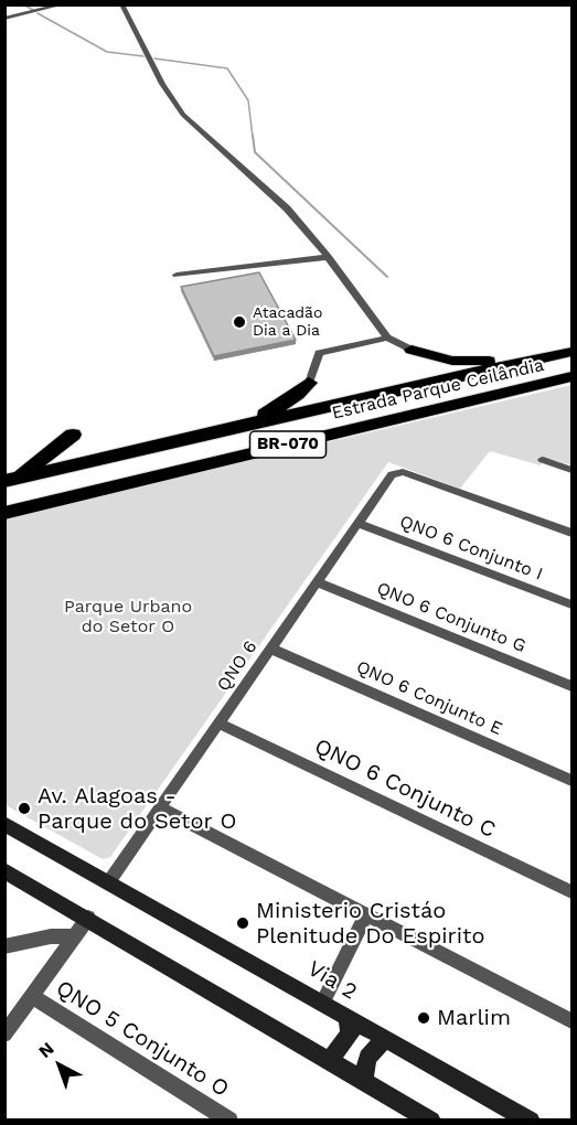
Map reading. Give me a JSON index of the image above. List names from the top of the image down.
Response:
{
  "streets": {
    "highway": ["Estrada Parque Ceilândia", "BR-070"],
    "main road": ["Via 2"],
    "street": [
      "QNO 6 Conjunto I",
      "QNO 6 Conjunto G",
      "QNO 6",
      "QNO 6 Conjunto E",
      "QNO 6 Conjunto C",
      "QNO 5 Conjunto O"
    ]
  },
  "crossings": [
    ["QNO 6 Conjunto I", "QNO 6"],
    ["QNO 6 Conjunto G", "QNO 6"],
    ["QNO 6", "QNO 6 Conjunto E"],
    ["QNO 6", "QNO 6 Conjunto C"],
    ["QNO 6", "Via 2"]
  ],
  "parks": ["Parque Urbano do Setor O"],
  "places": [
    "Atacadão Dia a Dia",
    "Av. Alagoas - Parque do Setor O",
    "Ministerio Cristáo Plenitude Do Espirito",
    "Marlim"
  ],
  "north": "top left"
}
